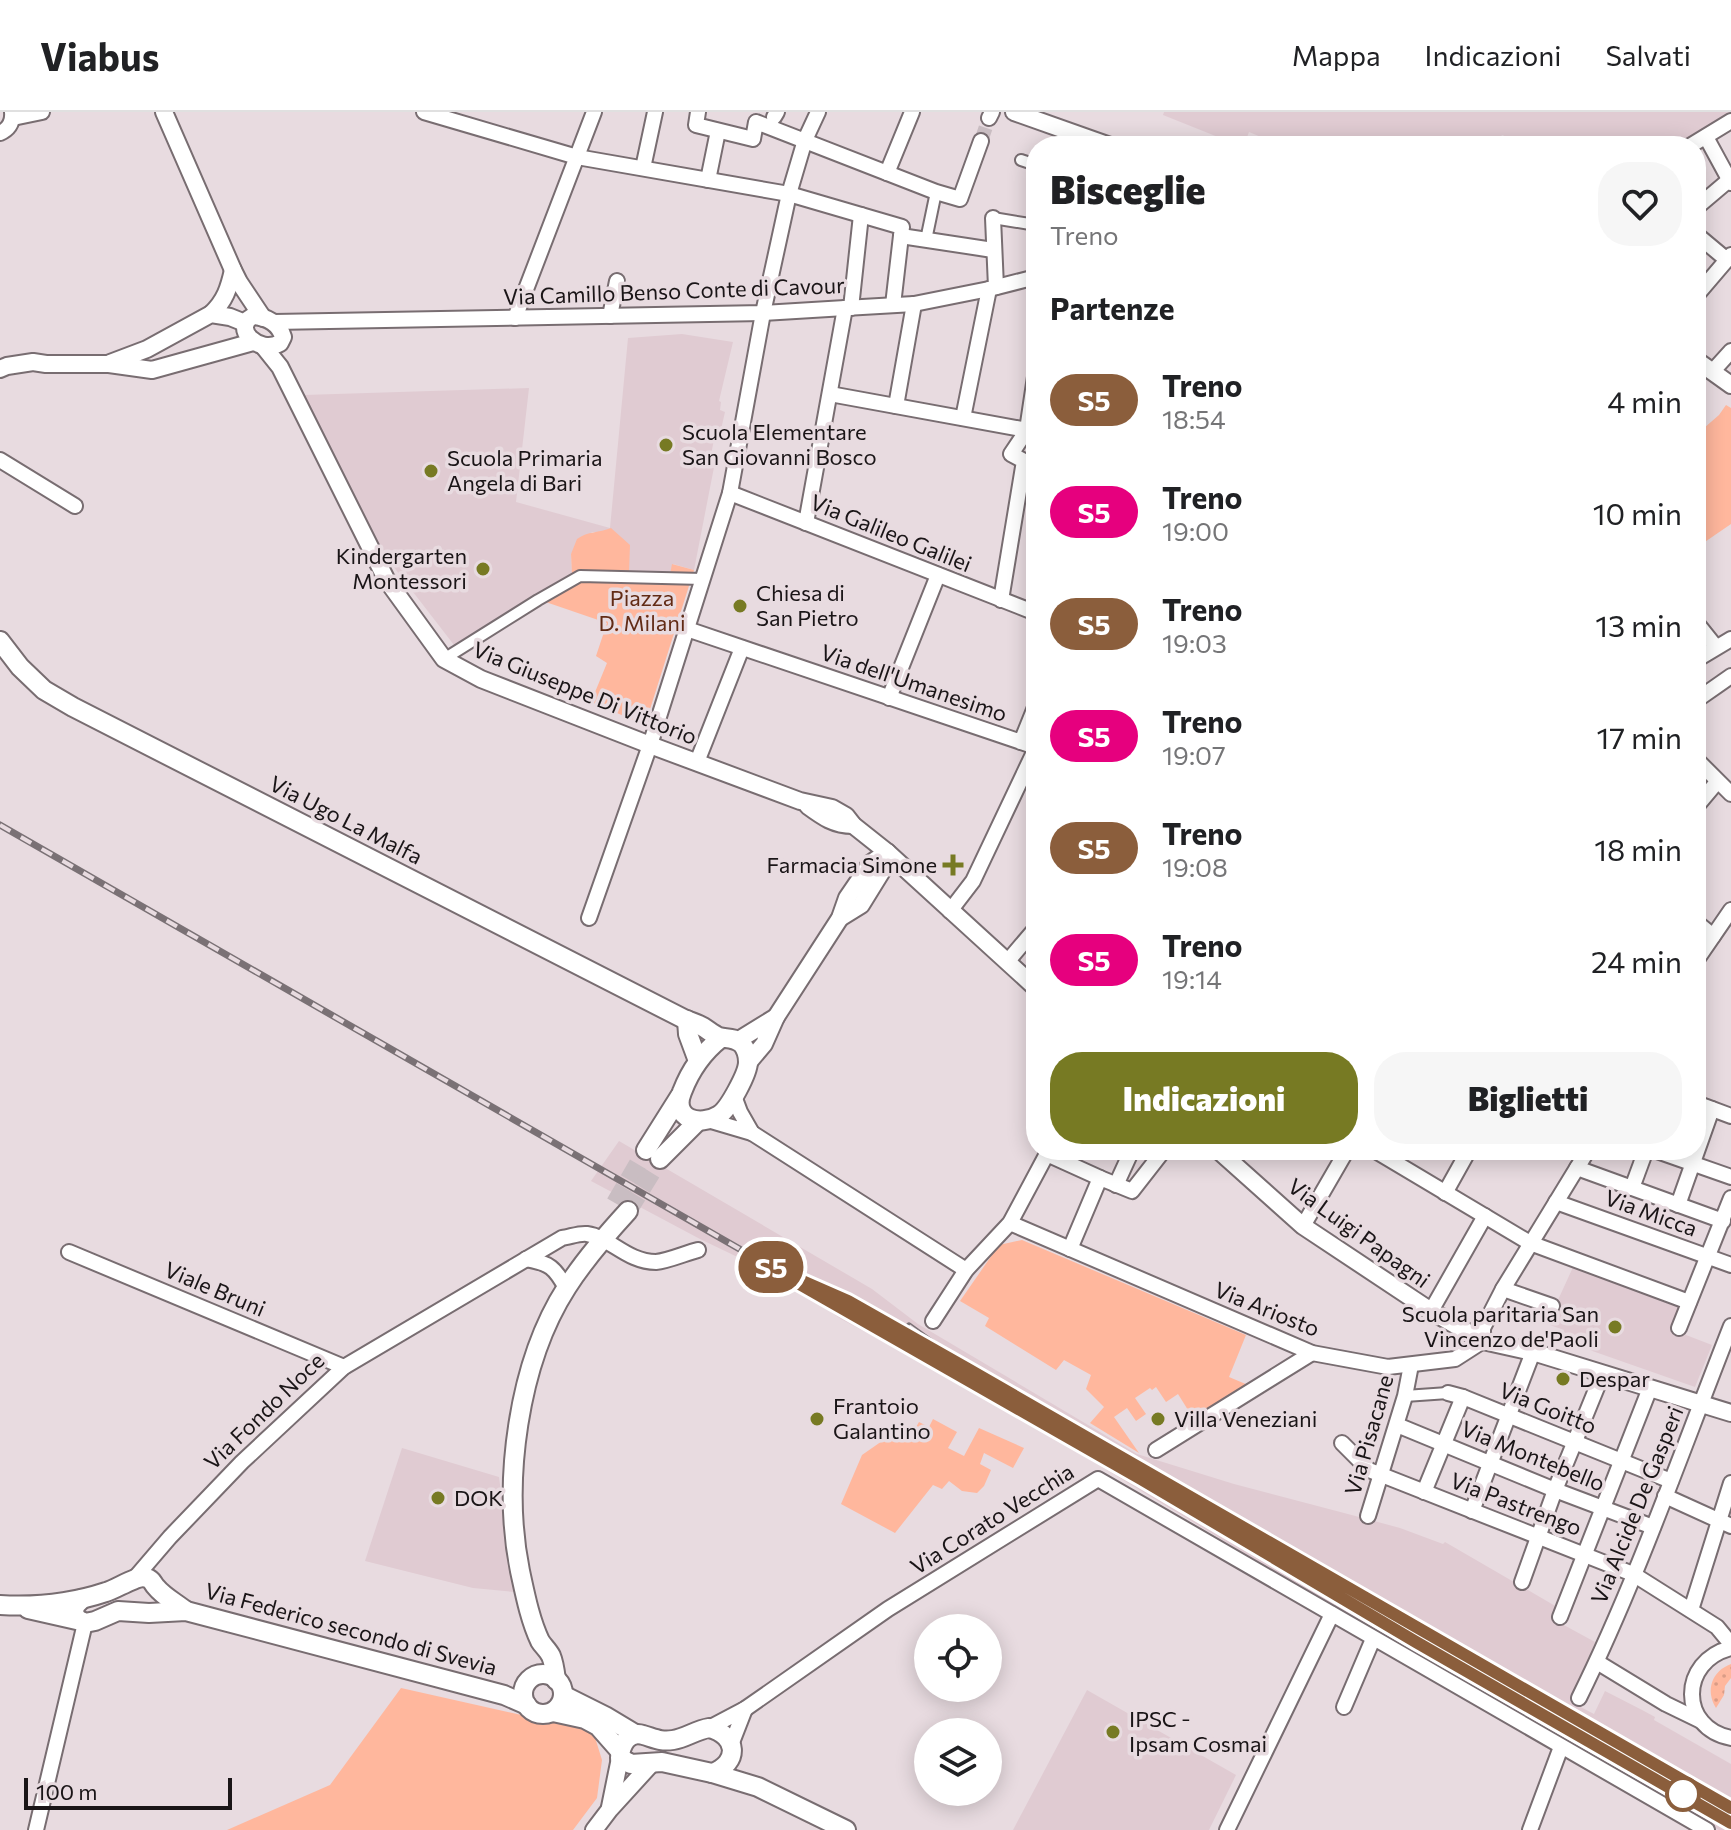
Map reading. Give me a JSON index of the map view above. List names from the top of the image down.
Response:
{
  "streets": {
    "main road": ["Via Ugo La Malfa", "Via Fondo Noce", "Via Federico secondo di Svevia"],
    "street": [
      "Via Camillo Benso Conte di Cavour",
      "Via Galileo Galilei",
      "Via dell'Umanesimo",
      "Via Giuseppe Di Vittorio",
      "Via Micca",
      "Via Luigi Papagni",
      "Viale Bruni",
      "Via Ariosto",
      "Via Goitto",
      "Via Pisacane",
      "Via Montebello",
      "Via Pastrengo",
      "Via Alcide De Gasperi",
      "Via Corato Vecchia"
    ]
  },
  "crossings": [
    ["Via Camillo Benso Conte di Cavour", "Via Giuseppe Di Vittorio"],
    ["Via Luigi Papagni", "Via Ariosto"],
    ["Viale Bruni", "Via Fondo Noce"],
    ["Via Ariosto", "Via Pisacane"],
    ["Via Goitto", "Via Pisacane"],
    ["Via Goitto", "Via Alcide De Gasperi"],
    ["Via Fondo Noce", "Via Federico secondo di Svevia"],
    ["Via Pisacane", "Via Montebello"],
    ["Via Pisacane", "Via Pastrengo"],
    ["Via Montebello", "Via Alcide De Gasperi"],
    ["Via Pastrengo", "Via Alcide De Gasperi"]
  ],
  "parks": ["Piazza D. Milani"],
  "places": {
    "other": [
      "Scuola Elementare San Giovanni Bosco",
      "Scuola Primaria Angela di Bari",
      "Kindergarten Montessori",
      "Chiesa di San Pietro",
      "Scuola paritaria San Vincenzo de'Paoli",
      "Despar",
      "Frantoio Galantino",
      "Villa Veneziani",
      "DOK",
      "IPSC - Ipsam Cosmai"
    ],
    "health": ["Farmacia Simone"]
  },
  "scale_bar": "100 m",
  "page": {
    "header": "Viabus",
    "nav": ["Mappa", "Indicazioni", "Salvati"],
    "on_map": "S5",
    "heading": [
      ["Bisceglie", "Treno"],
      "Partenze"
    ],
    "list": [
      {
        "mark": "S5",
        "name": "Treno",
        "note": "18:54",
        "value": "4 min"
      },
      {
        "mark": "S5",
        "name": "Treno",
        "note": "19:00",
        "value": "10 min"
      },
      {
        "mark": "S5",
        "name": "Treno",
        "note": "19:03",
        "value": "13 min"
      },
      {
        "mark": "S5",
        "name": "Treno",
        "note": "19:07",
        "value": "17 min"
      },
      {
        "mark": "S5",
        "name": "Treno",
        "note": "19:08",
        "value": "18 min"
      },
      {
        "mark": "S5",
        "name": "Treno",
        "note": "19:14",
        "value": "24 min"
      }
    ],
    "buttons": ["Indicazioni", "Biglietti"],
    "scale": "100 m"
  }
}
